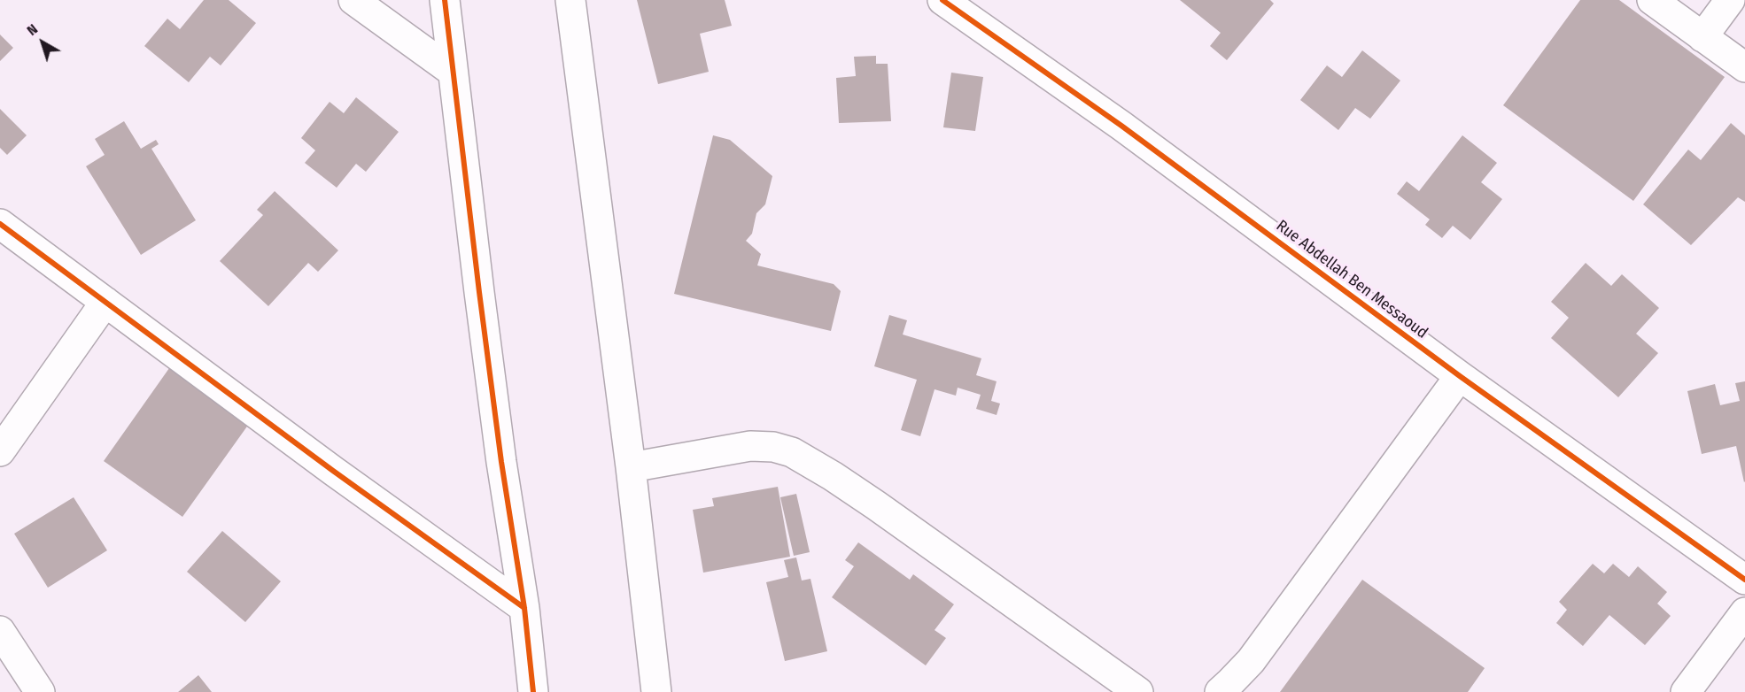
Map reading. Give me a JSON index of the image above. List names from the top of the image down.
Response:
{
  "streets": {
    "street": ["Rue Abdellah Ben Messaoud"]
  },
  "north": "top left"
}
